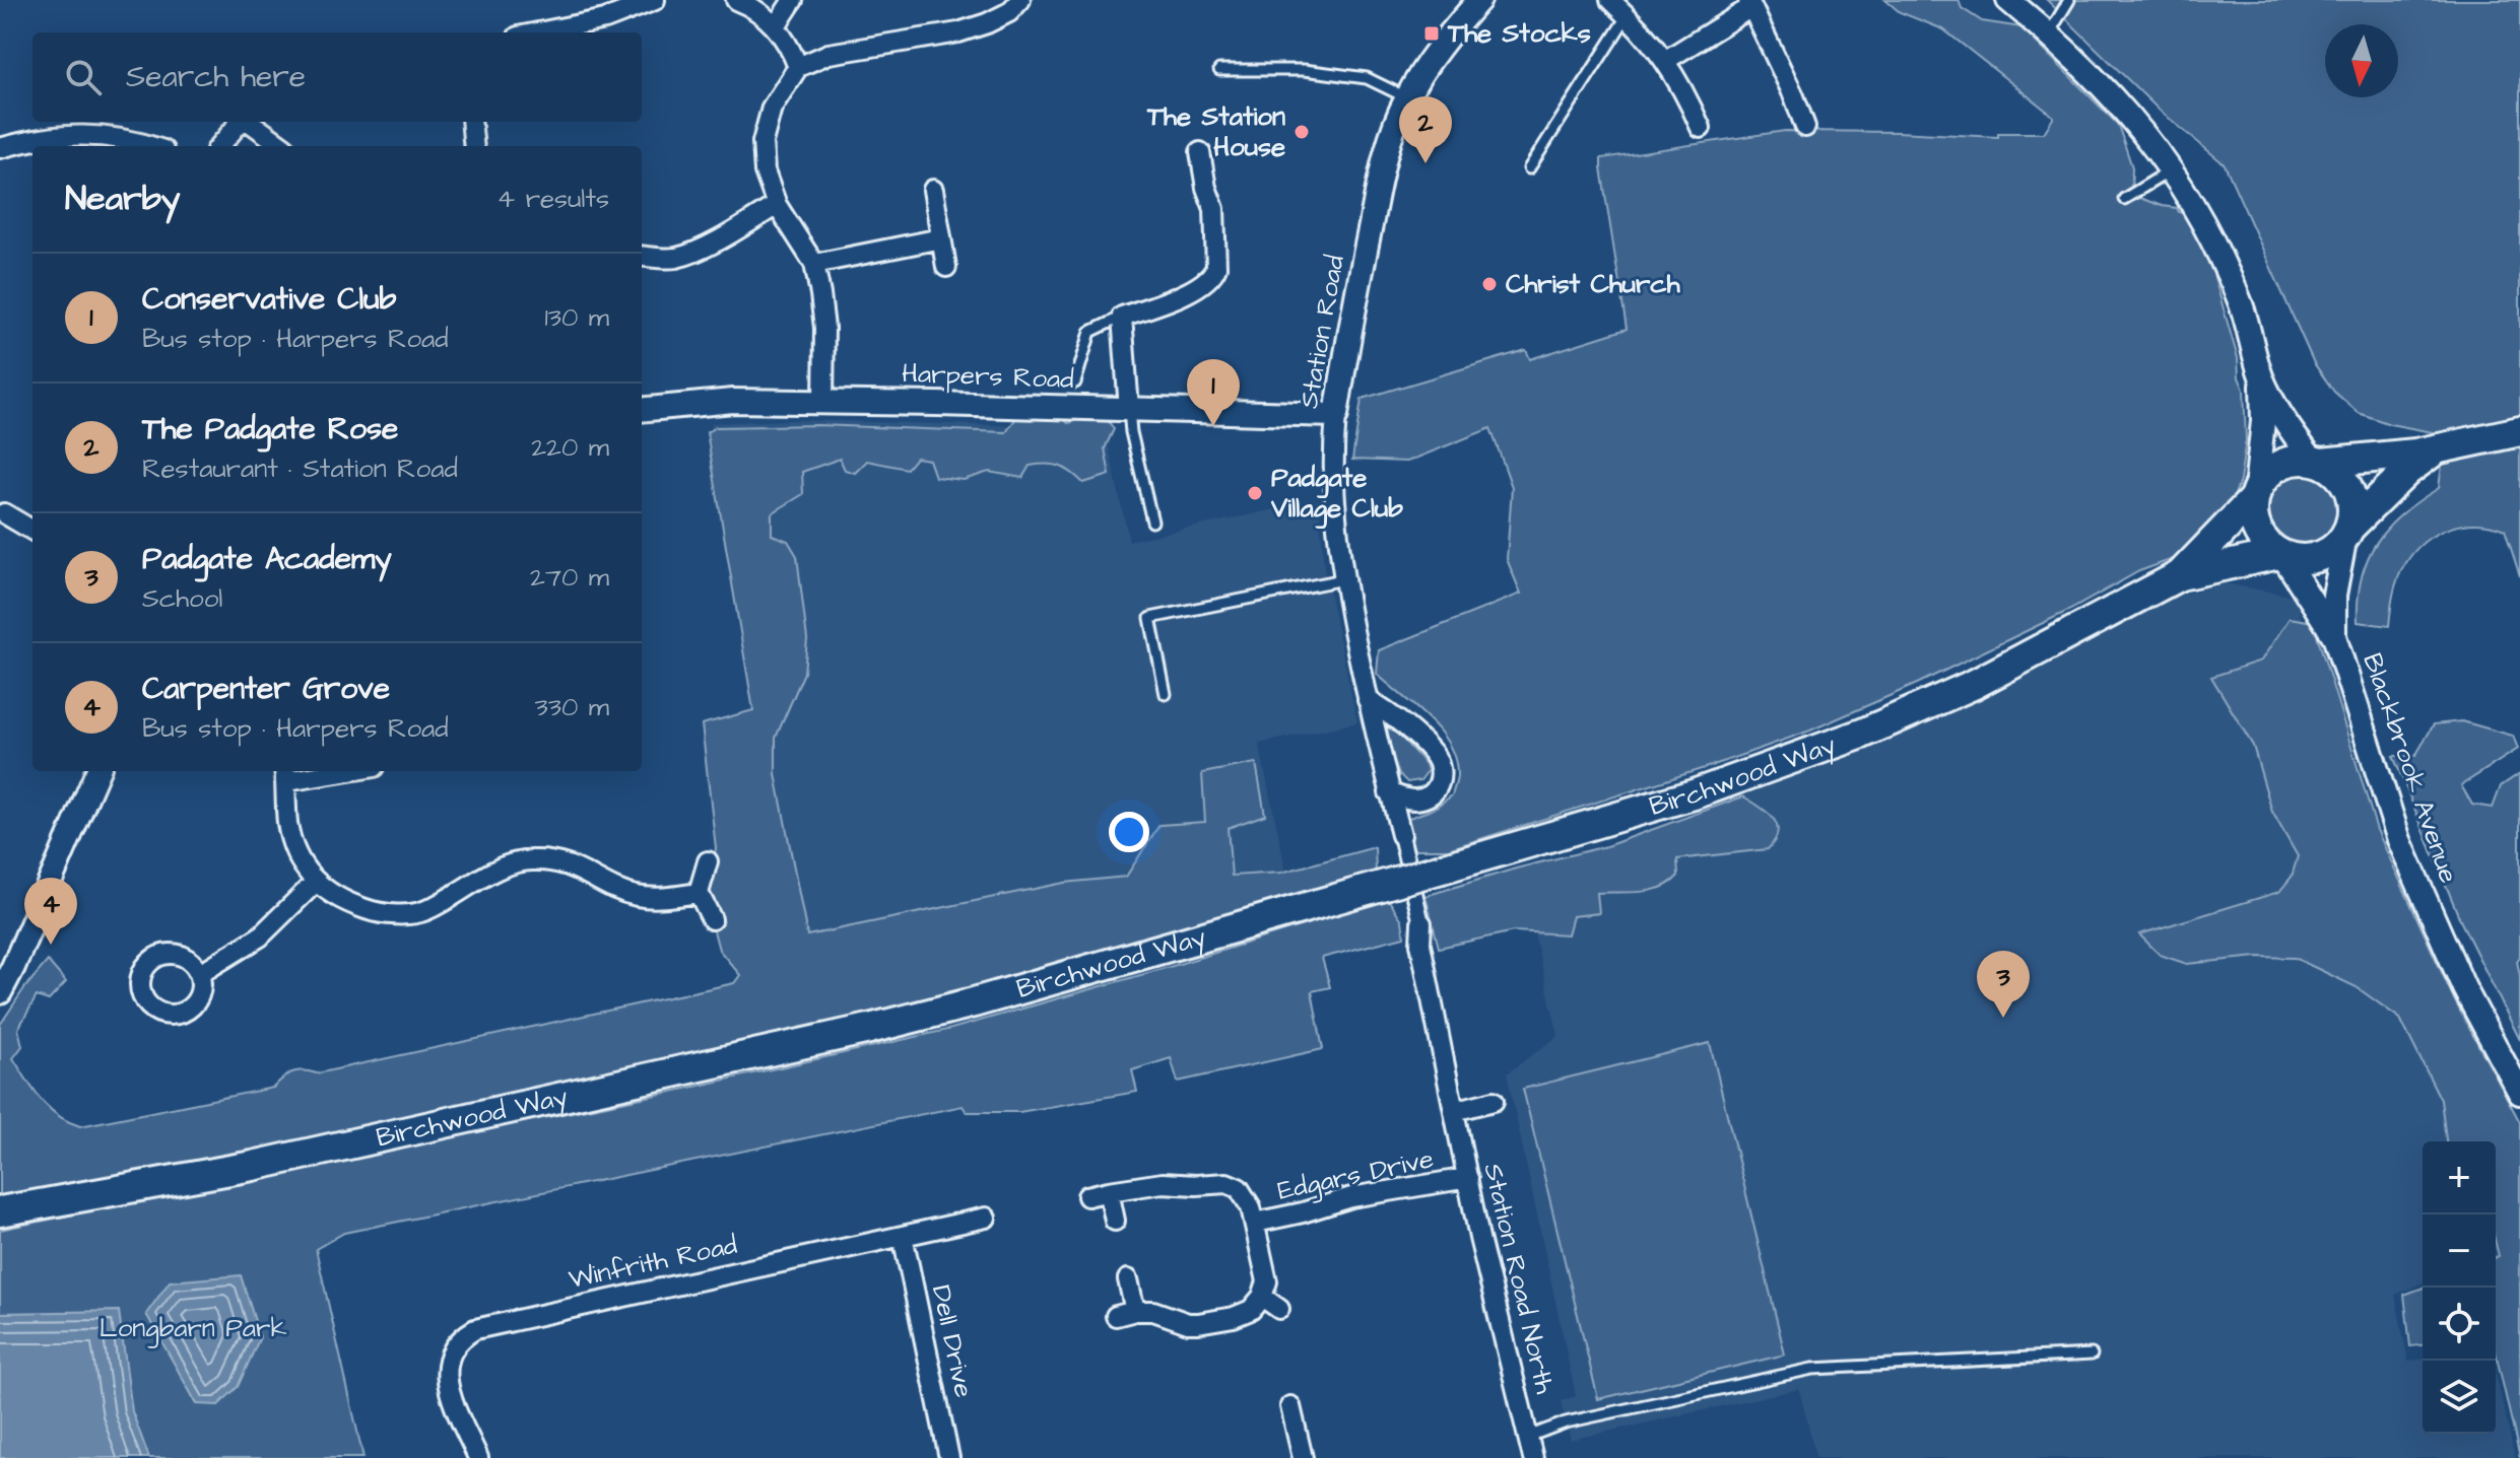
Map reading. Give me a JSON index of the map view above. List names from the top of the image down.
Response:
{
  "streets": {
    "main road": ["Birchwood Way"],
    "street": [
      "Station Road",
      "Harpers Road",
      "Blackbrook Avenue",
      "Edgars Drive",
      "Winfrith Road",
      "Station Road North",
      "Dell Drive"
    ]
  },
  "crossings": [
    ["Station Road", "Harpers Road"],
    ["Blackbrook Avenue", "Birchwood Way"],
    ["Edgars Drive", "Station Road North"],
    ["Winfrith Road", "Dell Drive"]
  ],
  "parks": ["Longbarn Park"],
  "places": {
    "transit": ["The Stocks"],
    "other": ["The Station House", "Christ Church", "Padgate Village Club"]
  },
  "north": "bottom",
  "page": {
    "search": "Search here",
    "pins": [
      "2",
      "1",
      "4",
      "3"
    ],
    "heading": ["Nearby", "4 results"],
    "list": [
      {
        "mark": "1",
        "name": "Conservative Club",
        "note": "Bus stop · Harpers Road",
        "value": "130 m"
      },
      {
        "mark": "2",
        "name": "The Padgate Rose",
        "note": "Restaurant · Station Road",
        "value": "220 m"
      },
      {
        "mark": "3",
        "name": "Padgate Academy",
        "note": "School",
        "value": "270 m"
      },
      {
        "mark": "4",
        "name": "Carpenter Grove",
        "note": "Bus stop · Harpers Road",
        "value": "330 m"
      }
    ],
    "map_buttons": ["+", "−"]
  }
}
